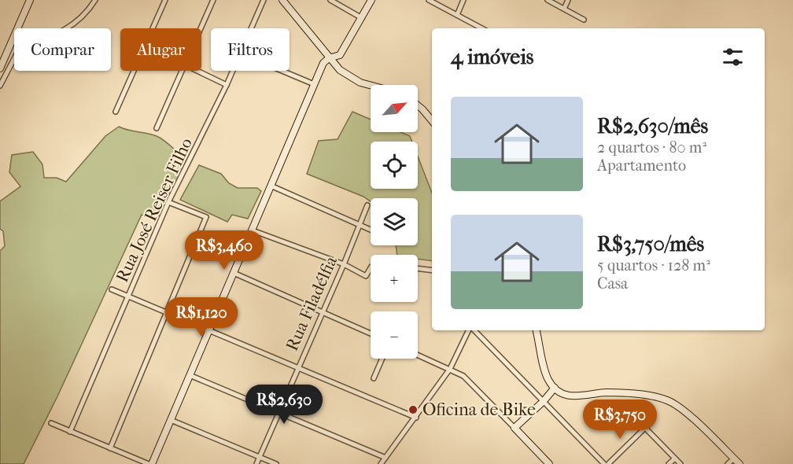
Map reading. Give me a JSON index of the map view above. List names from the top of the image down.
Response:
{
  "streets": {
    "street": ["Rua José Reiser Filho", "Rua Filadélfia"]
  },
  "places": ["Oficina de Bike"],
  "north": "top right",
  "page": {
    "chip": ["Comprar", "Alugar", "Filtros"],
    "heading": "4 imóveis",
    "map_buttons": ["+", "−"],
    "list": [
      {
        "name": "R$2,630/mês",
        "note": "2 quartos · 80 m² · Apartamento"
      },
      {
        "name": "R$3,750/mês",
        "note": "5 quartos · 128 m² · Casa"
      }
    ],
    "price": [
      "R$3,460",
      "R$1,120",
      "R$2,630",
      "R$3,750"
    ]
  }
}
